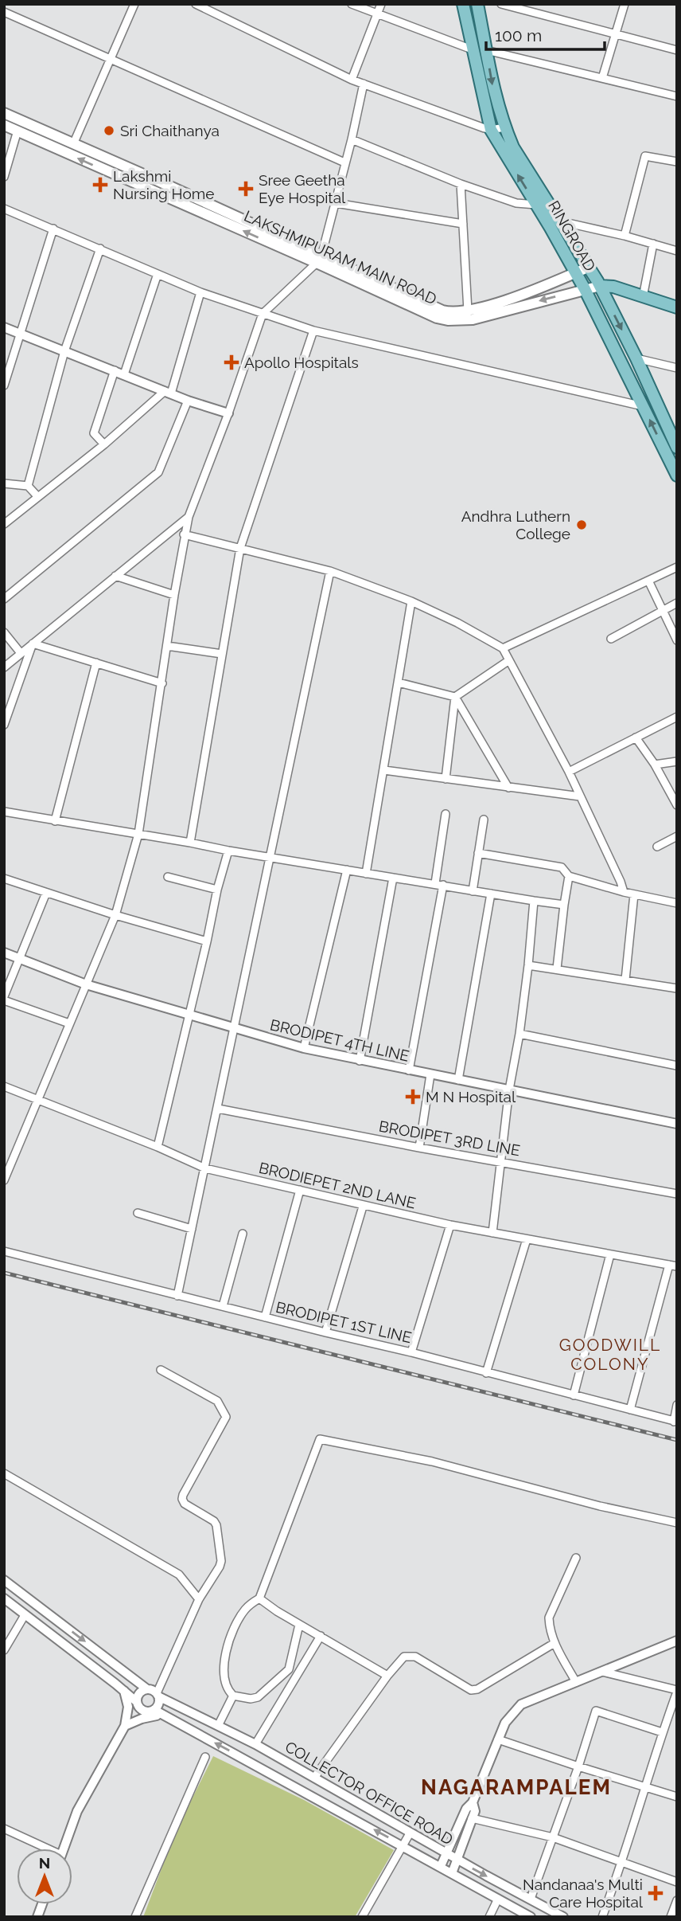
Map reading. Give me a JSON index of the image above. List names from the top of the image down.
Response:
{
  "streets": {
    "main road": ["RINGROAD", "LAKSHMIPURAM MAIN ROAD"],
    "street": [
      "BRODIPET 4TH LINE",
      "BRODIPET 3RD LINE",
      "BRODIEPET 2ND LANE",
      "BRODIPET 1ST LINE",
      "COLLECTOR OFFICE ROAD"
    ]
  },
  "crossings": [
    ["RINGROAD", "LAKSHMIPURAM MAIN ROAD"]
  ],
  "districts": ["GOODWILL COLONY", "NAGARAMPALEM"],
  "places": {
    "other": ["Sri Chaithanya", "Andhra Luthern College"],
    "health": [
      "Lakshmi Nursing Home",
      "Sree Geetha Eye Hospital",
      "Apollo Hospitals",
      "M N Hospital",
      "Nandanaa's Multi Care Hospital"
    ]
  },
  "scale_bar": "100 m",
  "north": "top"
}
